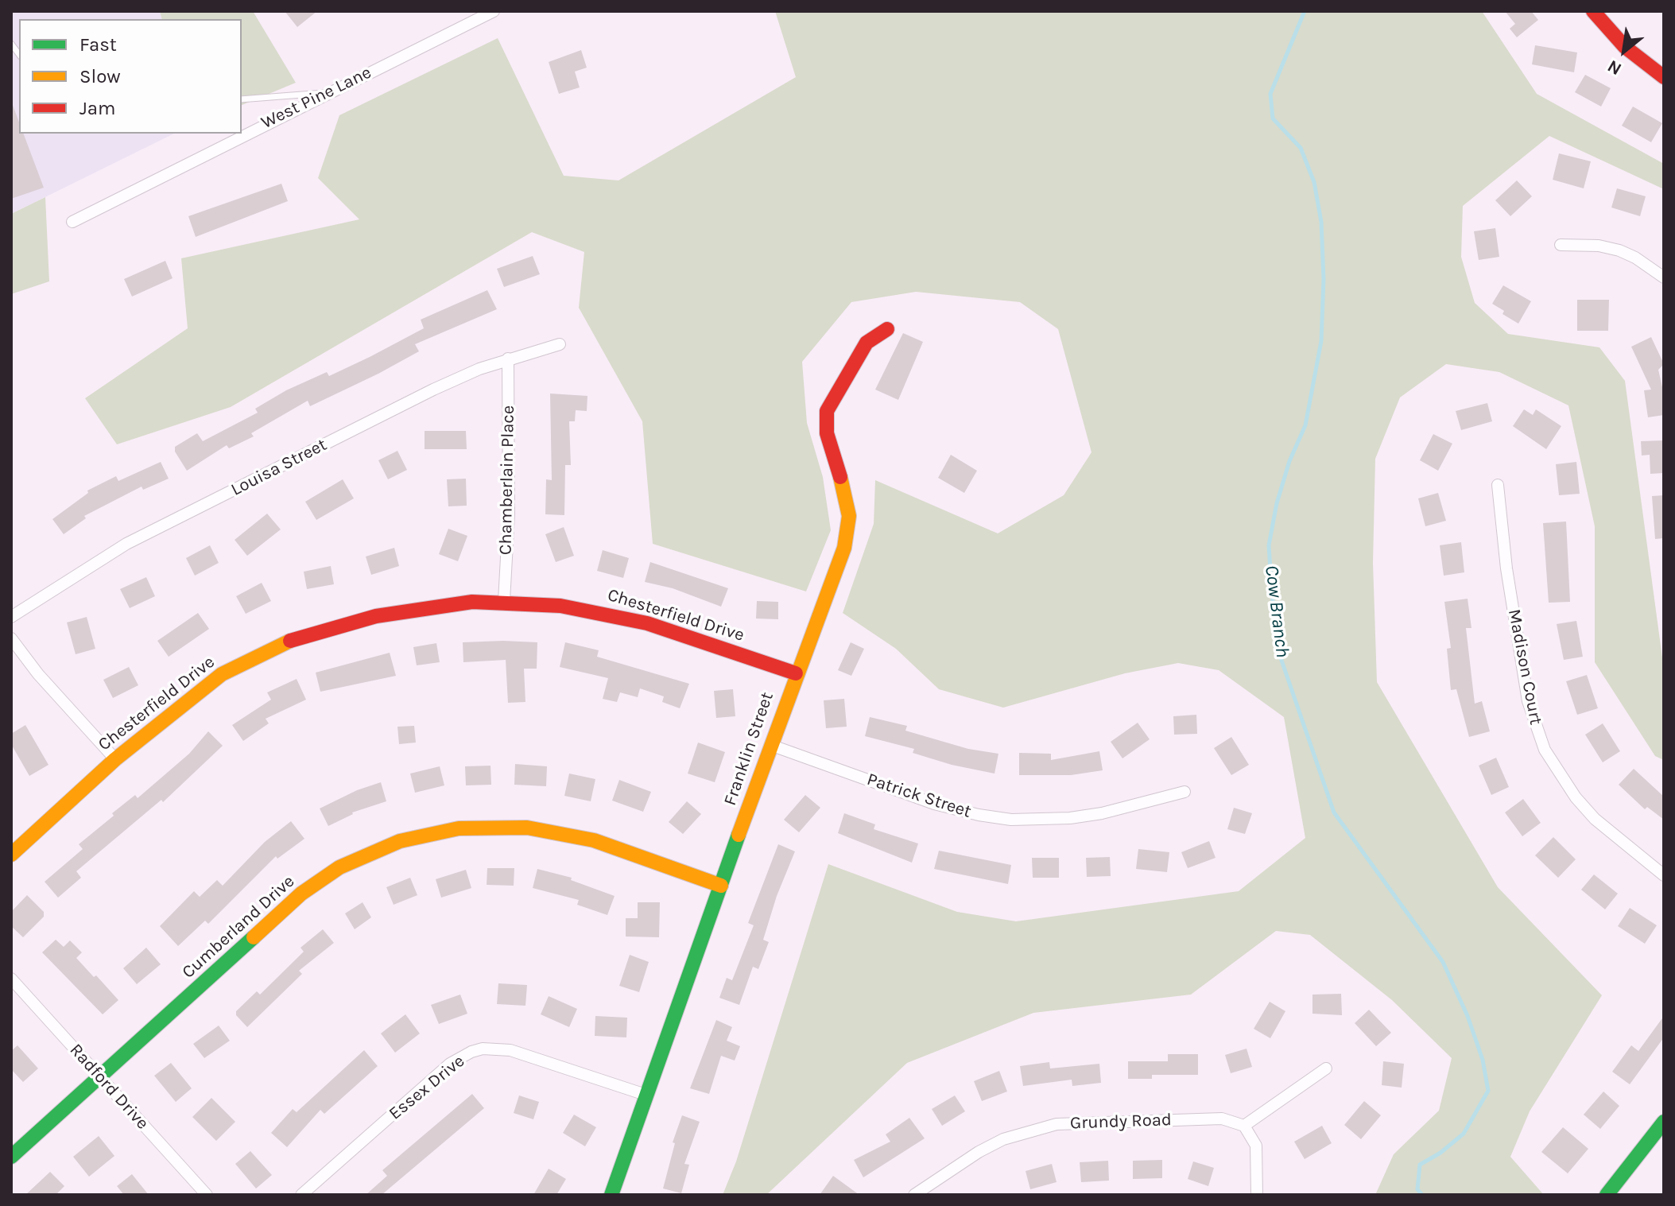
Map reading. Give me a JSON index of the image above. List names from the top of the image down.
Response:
{
  "streets": {
    "street": [
      "West Pine Lane",
      "Louisa Street",
      "Chamberlain Place",
      "Chesterfield Drive",
      "Madison Court",
      "Franklin Street",
      "Patrick Street",
      "Cumberland Drive",
      "Radford Drive",
      "Essex Drive",
      "Grundy Road"
    ]
  },
  "crossings": [
    ["Louisa Street", "Chamberlain Place"],
    ["Chamberlain Place", "Chesterfield Drive"],
    ["Chesterfield Drive", "Franklin Street"],
    ["Franklin Street", "Patrick Street"],
    ["Franklin Street", "Cumberland Drive"],
    ["Franklin Street", "Essex Drive"],
    ["Cumberland Drive", "Radford Drive"]
  ],
  "water": ["Cow Branch"],
  "legend": ["Fast", "Slow", "Jam"],
  "north": "bottom left"
}
